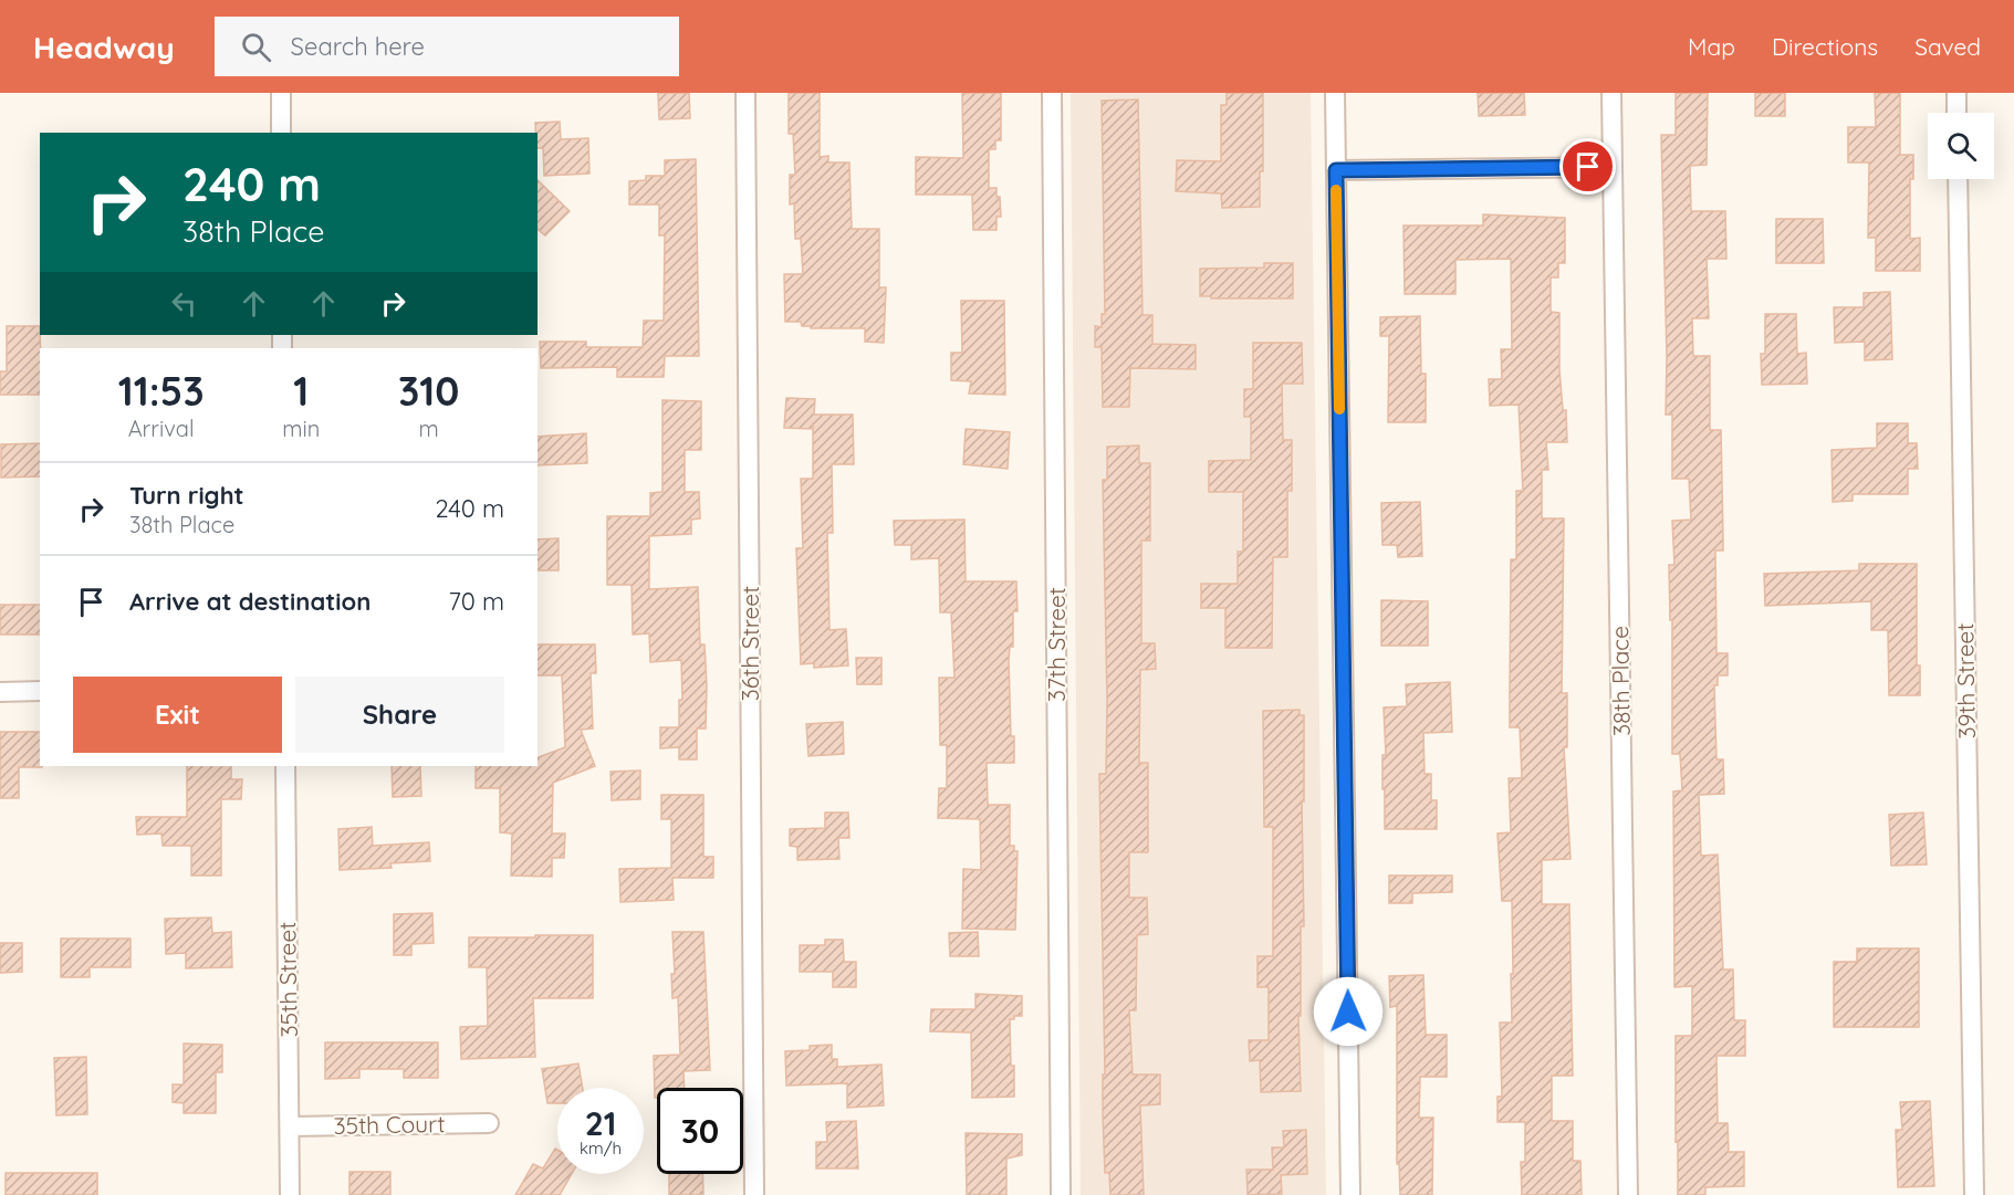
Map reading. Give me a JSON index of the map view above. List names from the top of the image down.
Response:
{
  "streets": {
    "street": [
      "36th Street",
      "37th Street",
      "38th Place",
      "39th Street",
      "35th Street",
      "35th Court"
    ]
  },
  "crossings": [
    ["35th Street", "35th Court"]
  ],
  "page": {
    "header": "Headway",
    "search": "Search here",
    "nav": ["Map", "Directions", "Saved"],
    "turn": ["240 m", "38th Place"],
    "eta": [
      "11:53",
      "Arrival",
      "1",
      "min",
      "310",
      "m"
    ],
    "list": [
      {
        "name": "Turn right",
        "note": "38th Place",
        "value": "240 m"
      },
      {
        "name": "Arrive at destination",
        "value": "70 m"
      }
    ],
    "buttons": ["Exit", "Share"],
    "speed": "21 km/h",
    "limit": "30"
  }
}
